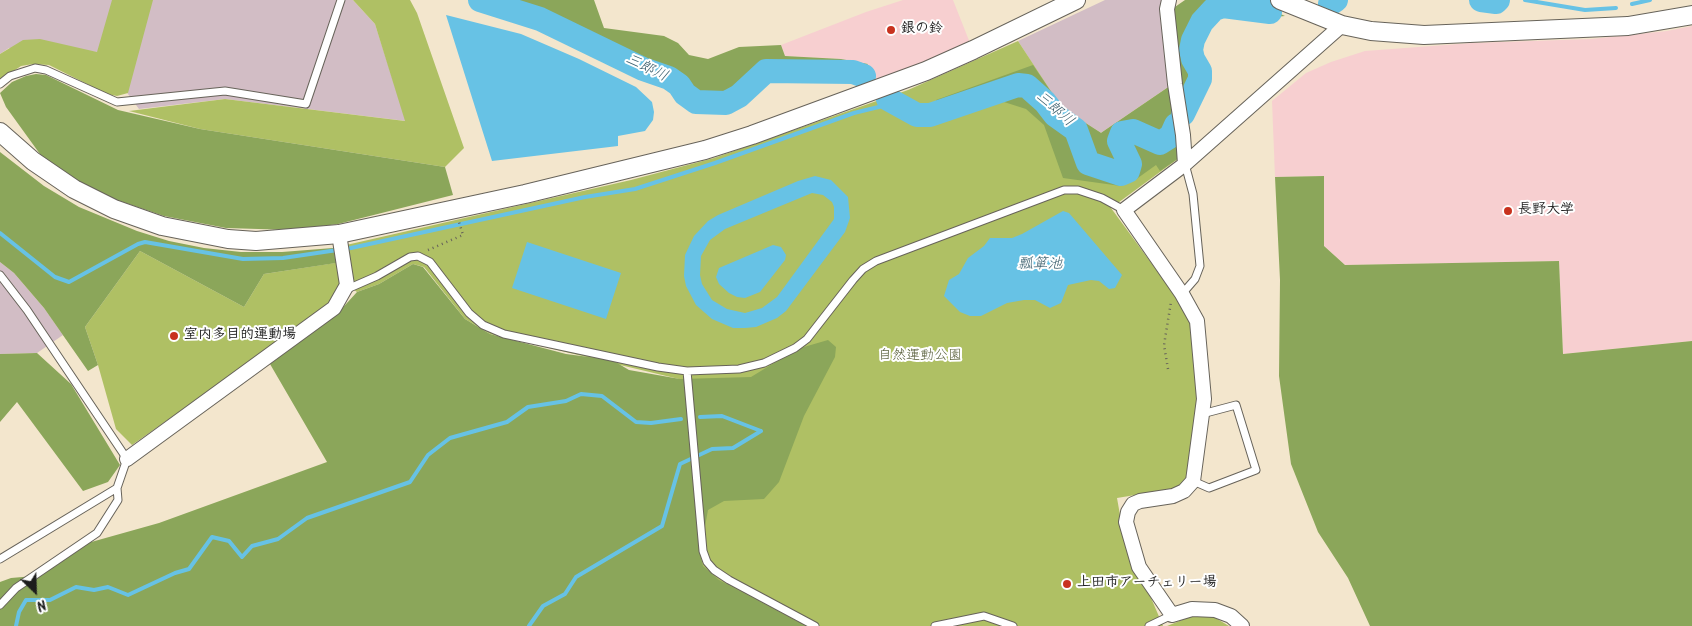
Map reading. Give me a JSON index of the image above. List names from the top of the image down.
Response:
{
  "water": ["三郎川", "瓢箪池"],
  "parks": ["自然運動公園"],
  "places": [
    "銀の鈴",
    "長野大学",
    "室内多目的運動場",
    "上田市アーチェリー場"
  ],
  "north": "bottom right"
}
